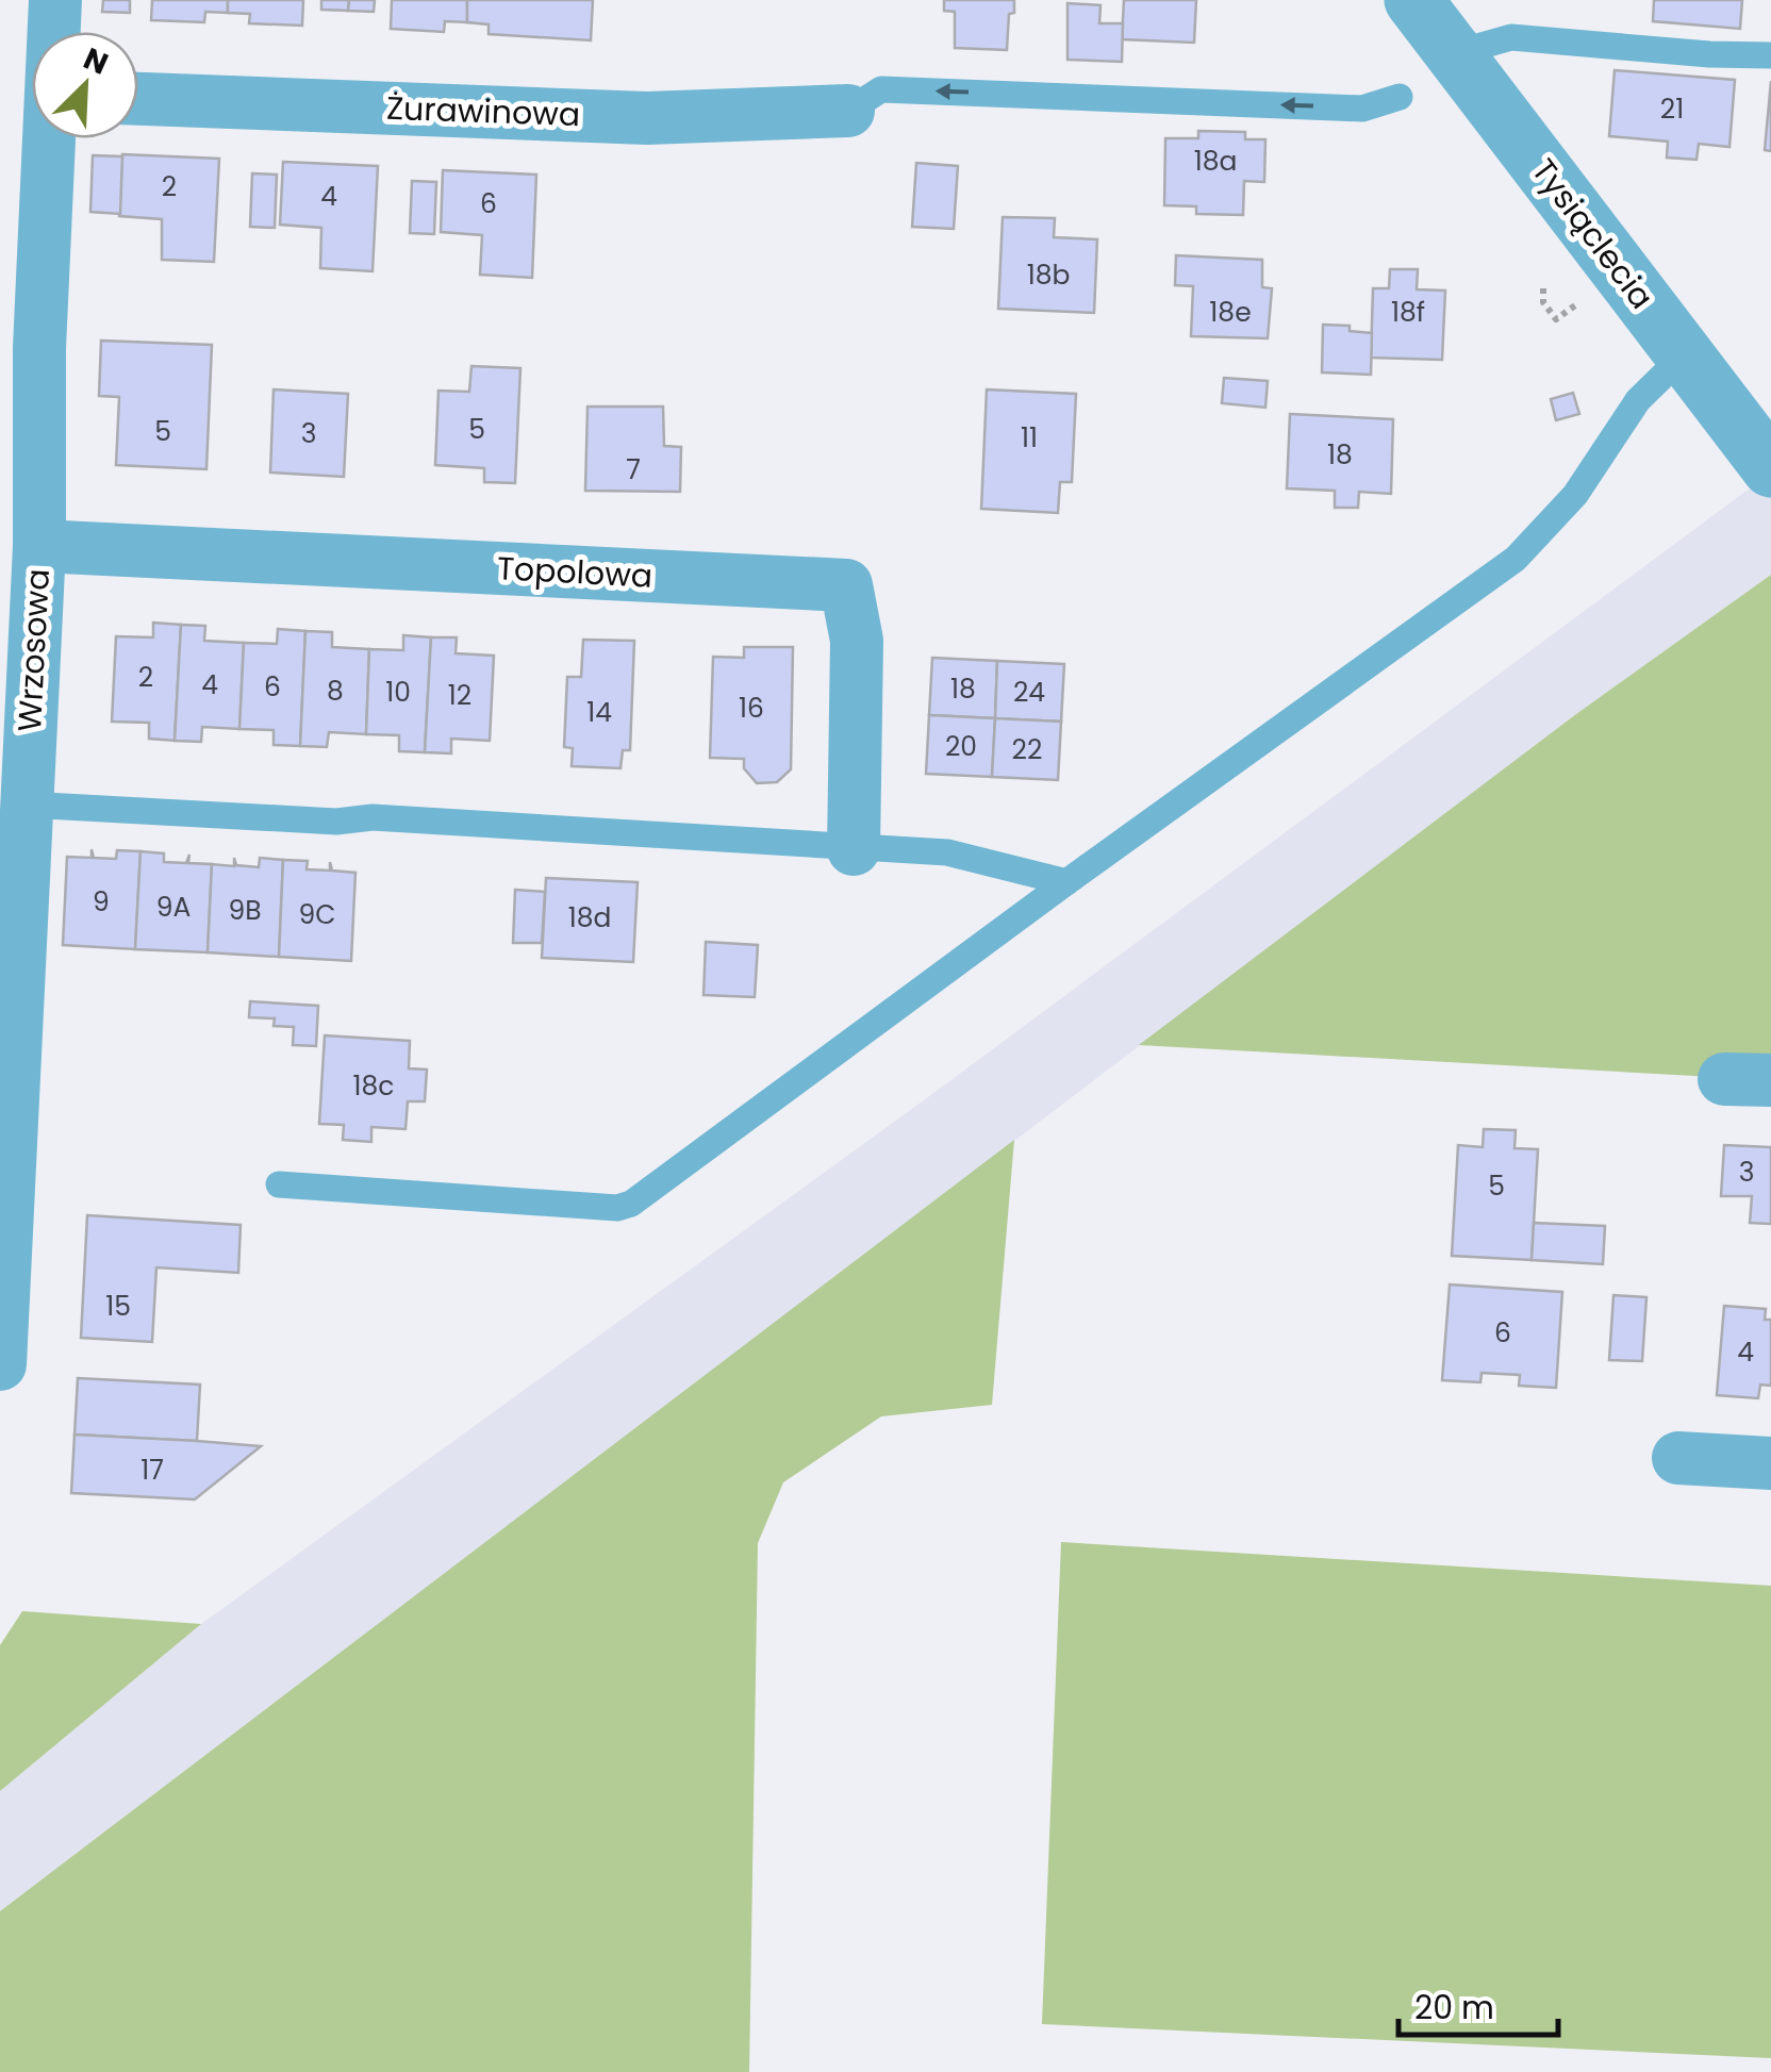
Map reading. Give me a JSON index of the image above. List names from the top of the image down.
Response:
{
  "streets": {
    "street": [
      "Żurawinowa",
      "Tysiąclecia",
      "Topolowa",
      "Wrzosowa"
    ]
  },
  "crossings": [
    ["Topolowa", "Wrzosowa"]
  ],
  "house_numbers": [
    "21",
    "18a",
    "2",
    "4",
    "6",
    "18b",
    "18e",
    "18f",
    "5",
    "5",
    "3",
    "11",
    "18",
    "7",
    "2",
    "4",
    "6",
    "18",
    "8",
    "10",
    "24",
    "12",
    "16",
    "14",
    "20",
    "22",
    "9",
    "9A",
    "9B",
    "9C",
    "18d",
    "18c",
    "3",
    "5",
    "15",
    "6",
    "4",
    "17"
  ],
  "scale_bar": "20 m",
  "north": "top right"
}
